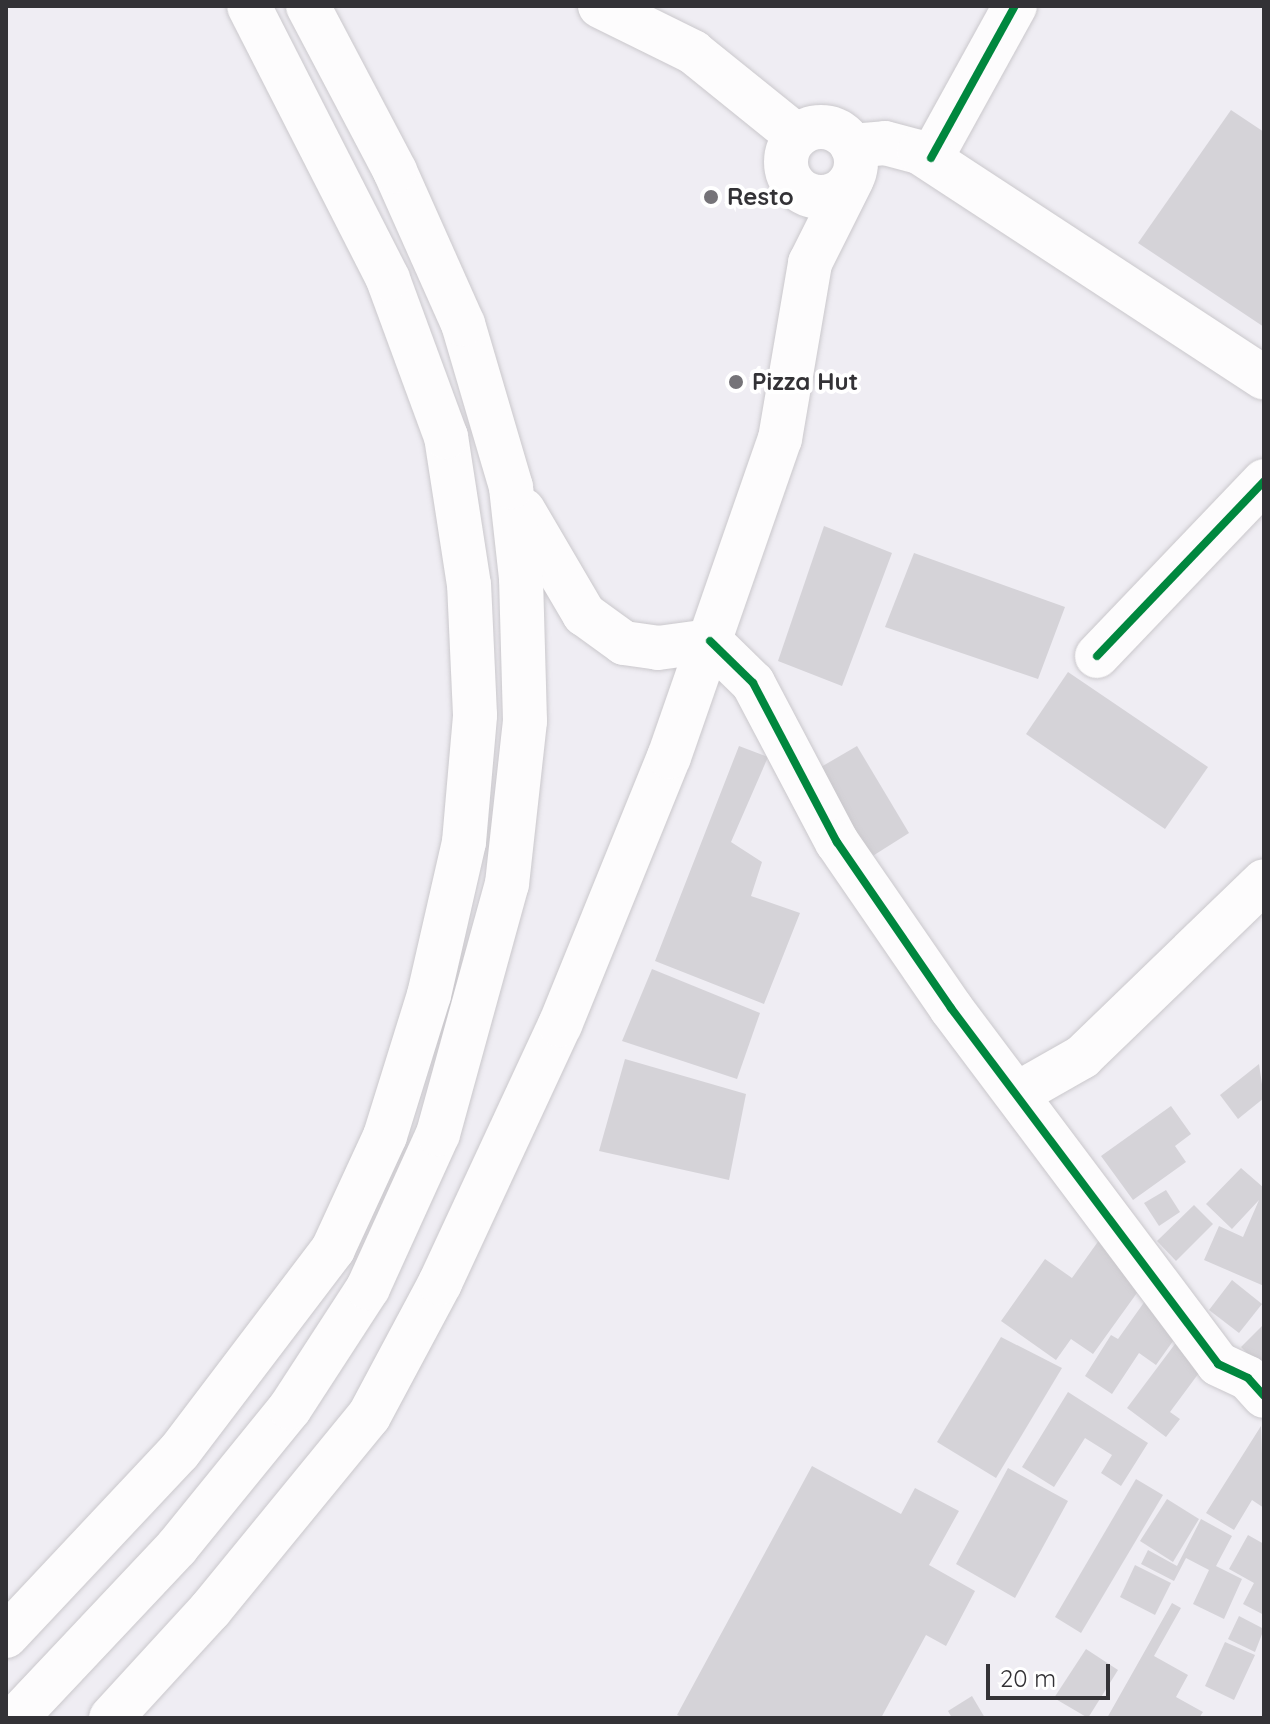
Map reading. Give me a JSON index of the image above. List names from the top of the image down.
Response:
{
  "places": ["Resto", "Pizza Hut"],
  "scale_bar": "20 m"
}
